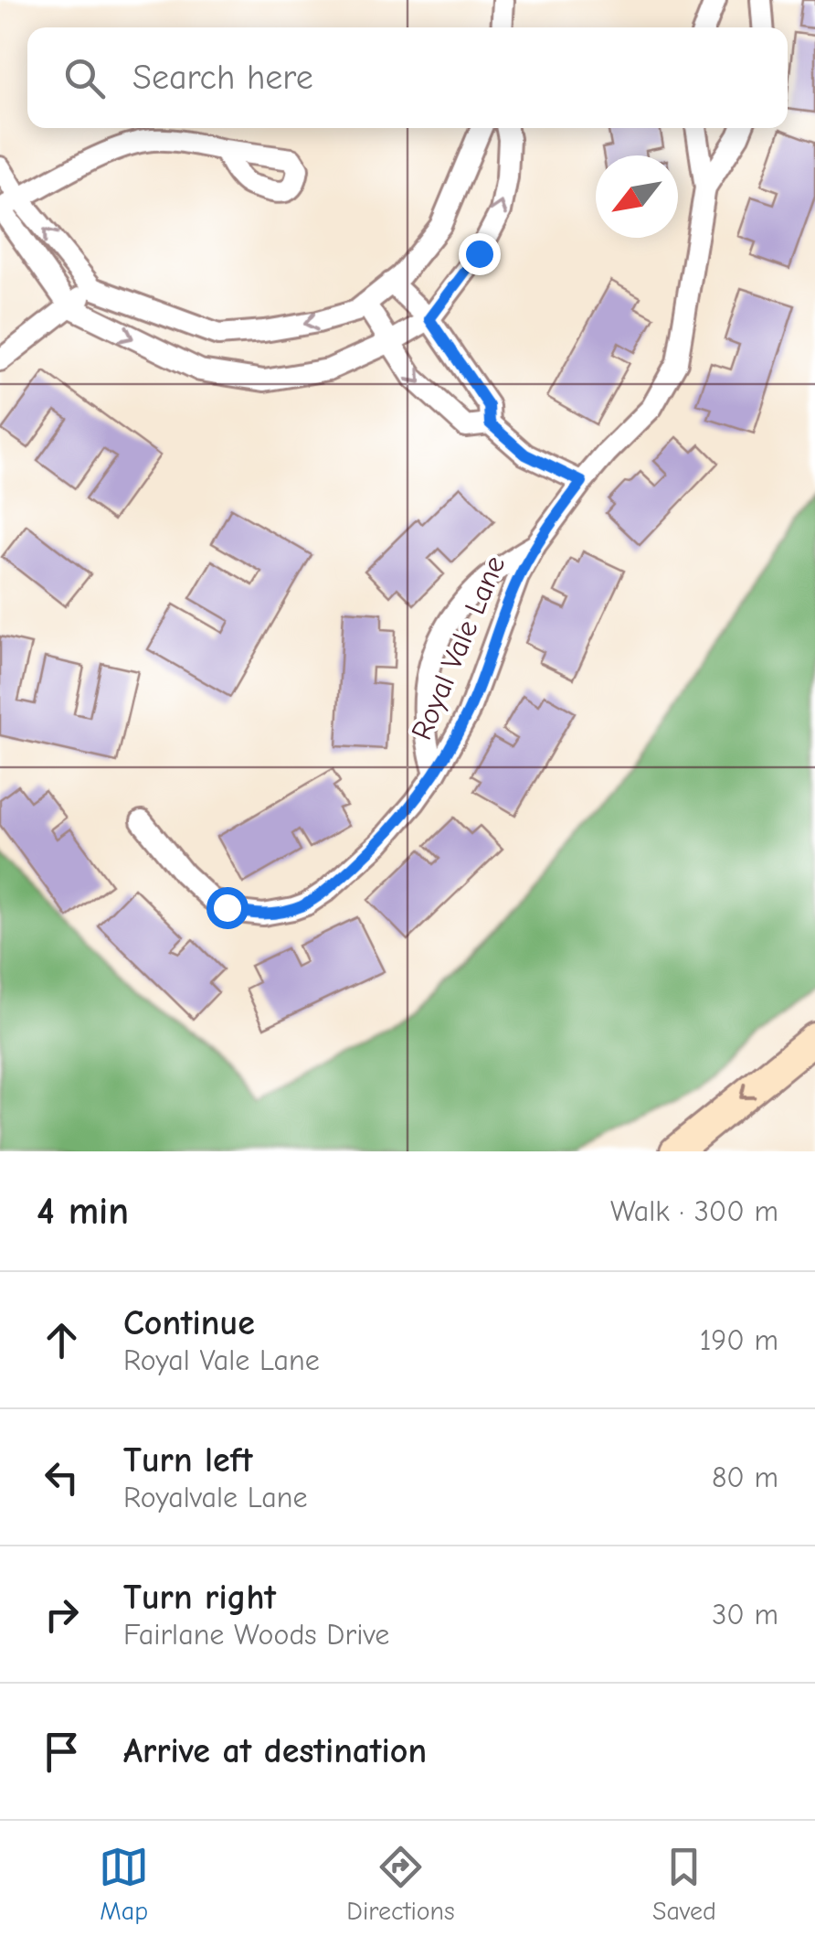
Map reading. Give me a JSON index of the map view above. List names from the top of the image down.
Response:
{
  "streets": {
    "street": ["Royal Vale Lane"]
  },
  "north": "bottom left",
  "page": {
    "search": "Search here",
    "heading": ["4 min", "Walk · 300 m"],
    "list": [
      ["Continue", "Royal Vale Lane", "190 m"],
      ["Turn left", "Royalvale Lane", "80 m"],
      ["Turn right", "Fairlane Woods Drive", "30 m"],
      "Arrive at destination"
    ],
    "nav": ["Map", "Directions", "Saved"]
  }
}
